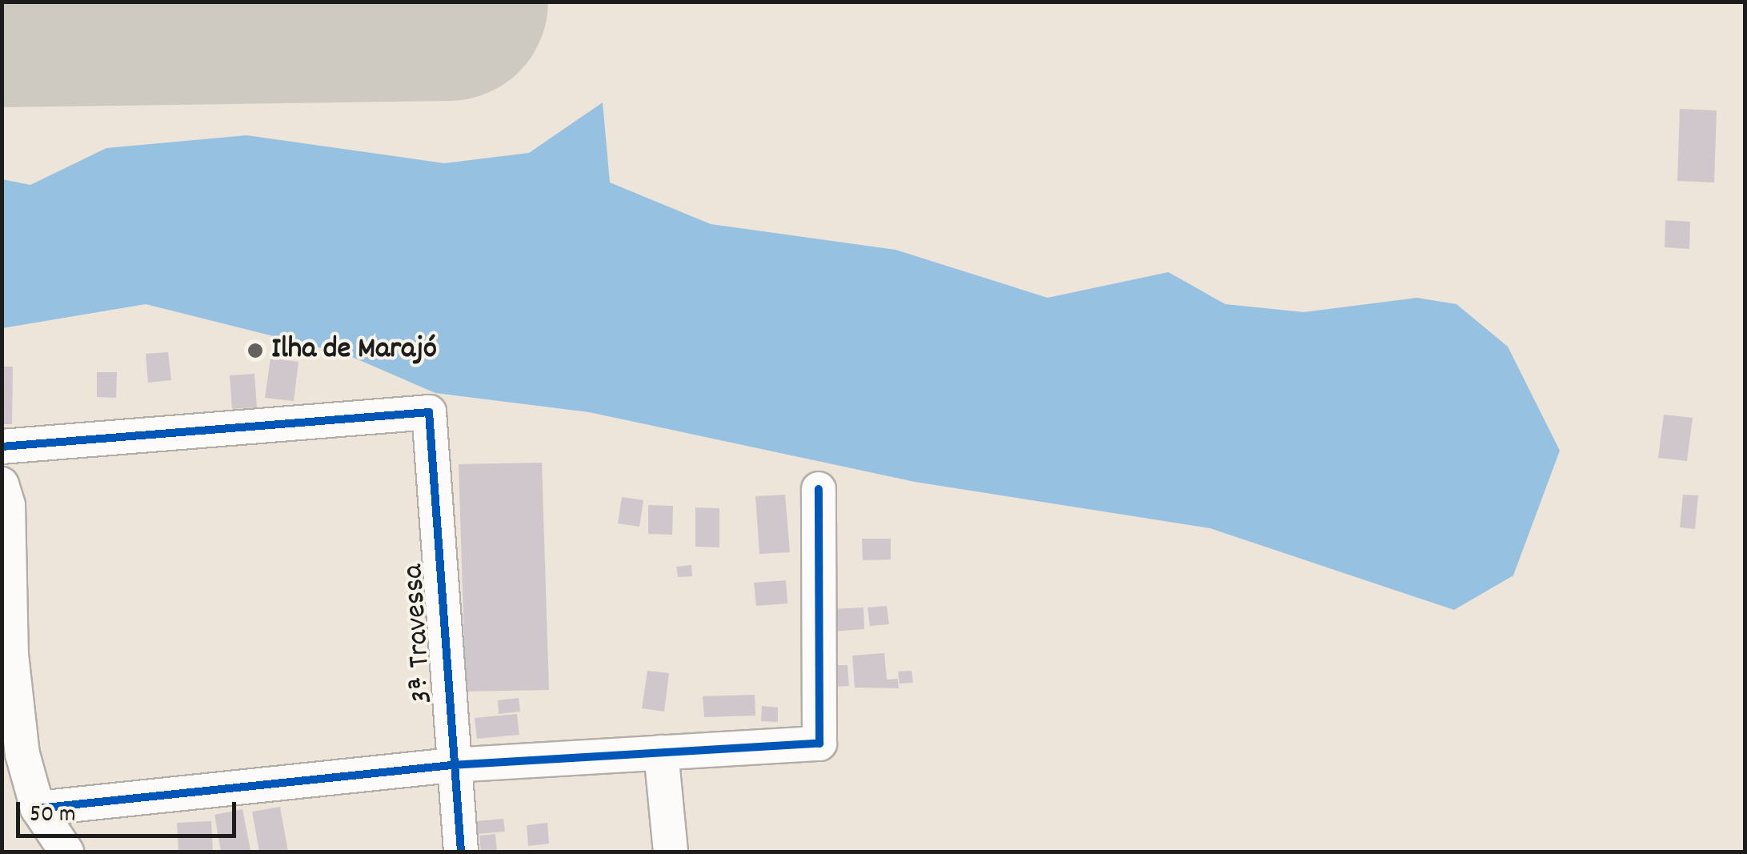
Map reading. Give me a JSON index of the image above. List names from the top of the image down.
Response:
{
  "streets": {
    "street": ["3ª Travessa"]
  },
  "places": ["Ilha de Marajó"],
  "scale_bar": "50 m"
}
